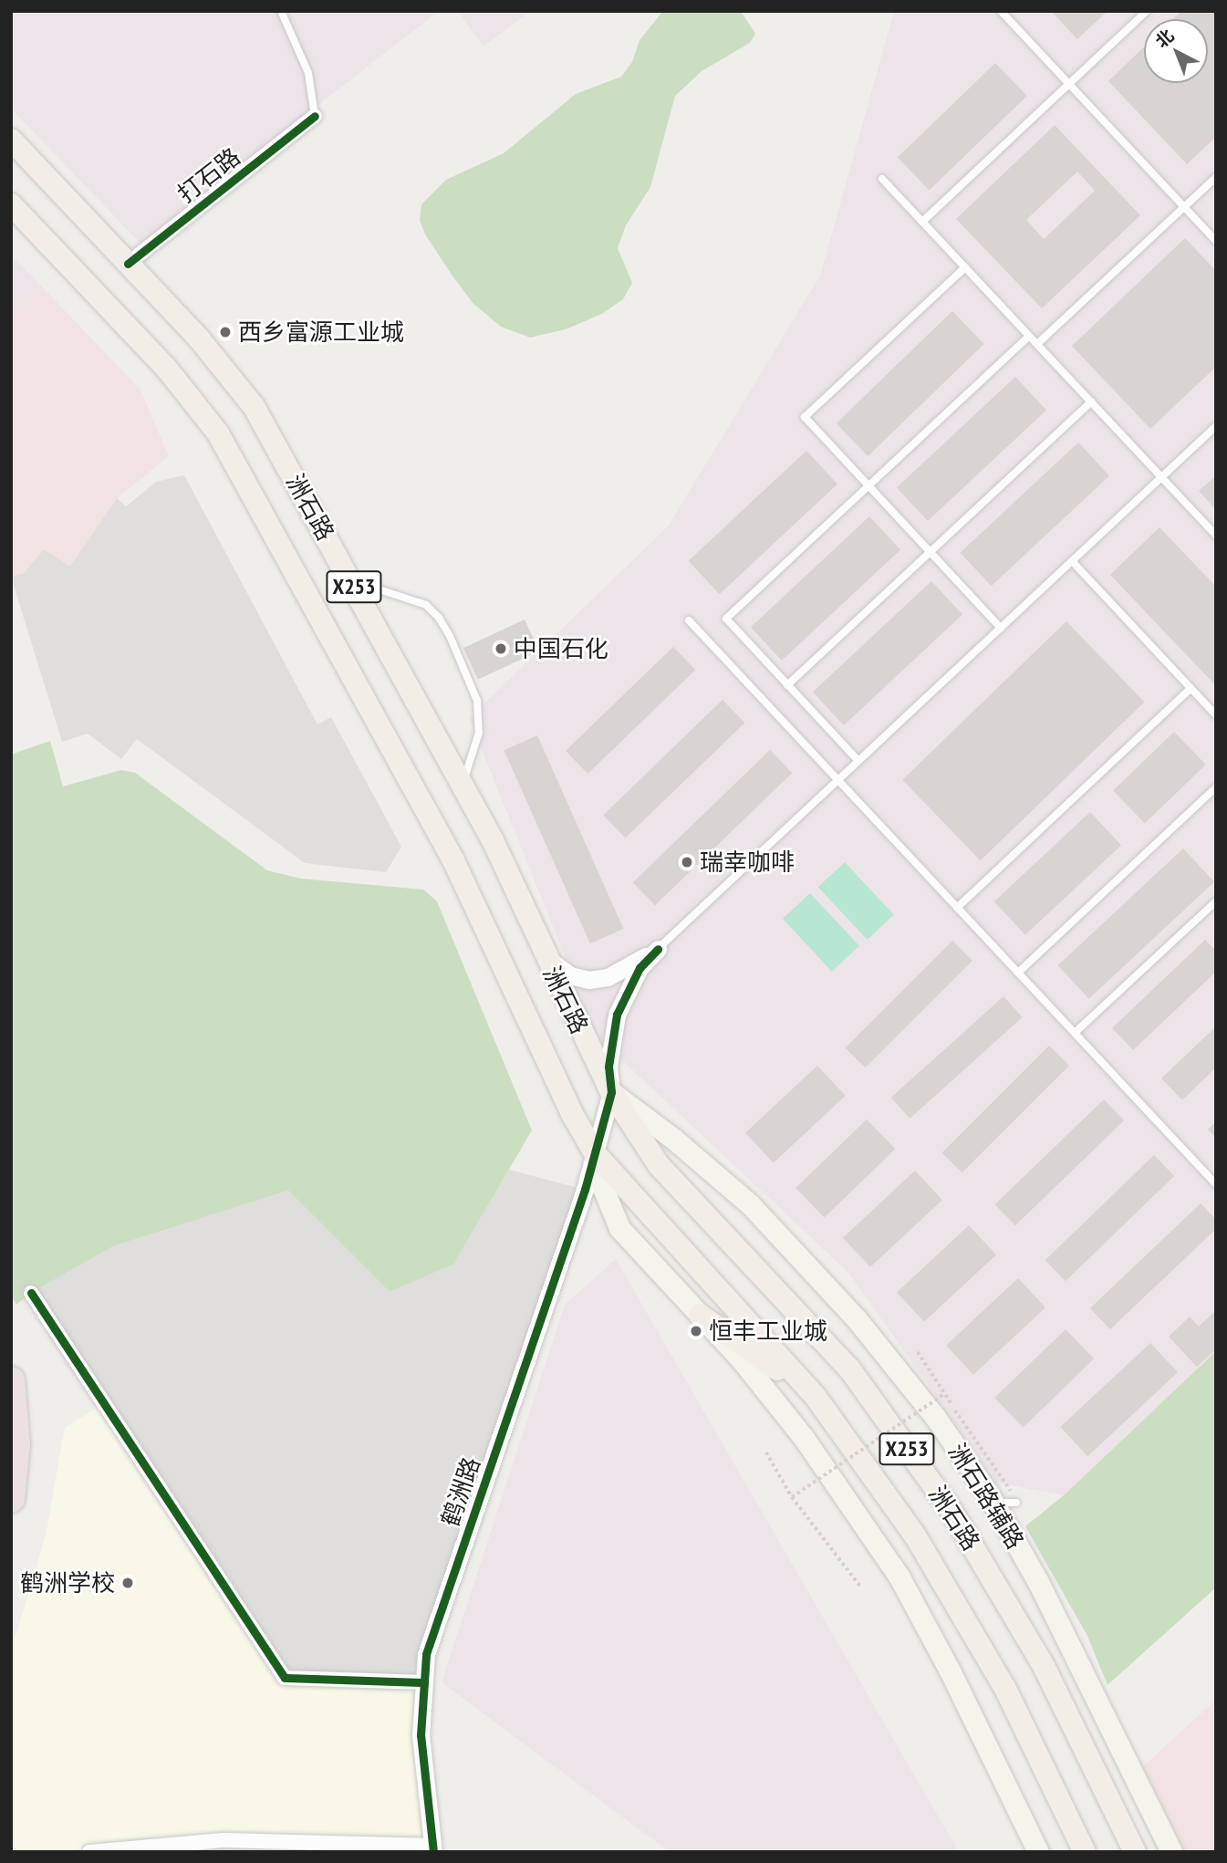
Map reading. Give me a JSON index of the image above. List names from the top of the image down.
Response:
{
  "streets": {
    "main road": ["洲石路", "X253", "洲石路辅路"],
    "street": ["打石路", "鹤洲路"]
  },
  "crossings": [
    ["打石路", "洲石路"],
    ["洲石路", "鹤洲路"],
    ["洲石路", "洲石路辅路"],
    ["鹤洲路", "洲石路辅路"]
  ],
  "places": [
    "西乡富源工业城",
    "中国石化",
    "瑞幸咖啡",
    "恒丰工业城",
    "鹤洲学校"
  ],
  "north": "top left"
}
